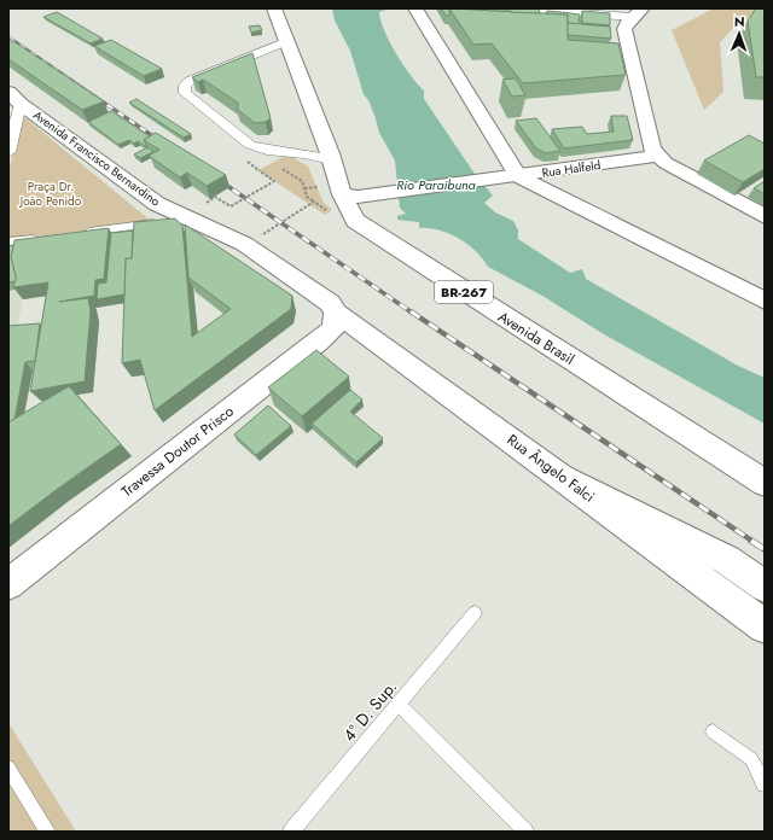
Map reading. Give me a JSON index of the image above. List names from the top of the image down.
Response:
{
  "streets": {
    "main road": [
      "Avenida Francisco Bernardino",
      "Rua Halfeld",
      "BR-267",
      "Avenida Brasil",
      "Travessa Doutor Prisco",
      "Rua Ângelo Falci"
    ],
    "lane": ["4º D. Sup."]
  },
  "crossings": [
    ["Avenida Francisco Bernardino", "Travessa Doutor Prisco"],
    ["Avenida Francisco Bernardino", "Rua Ângelo Falci"],
    ["Rua Halfeld", "Avenida Brasil"],
    ["Travessa Doutor Prisco", "Rua Ângelo Falci"]
  ],
  "water": ["Rio Paraibuna"],
  "parks": ["Praça Dr. João Penido"],
  "north": "top"
}
